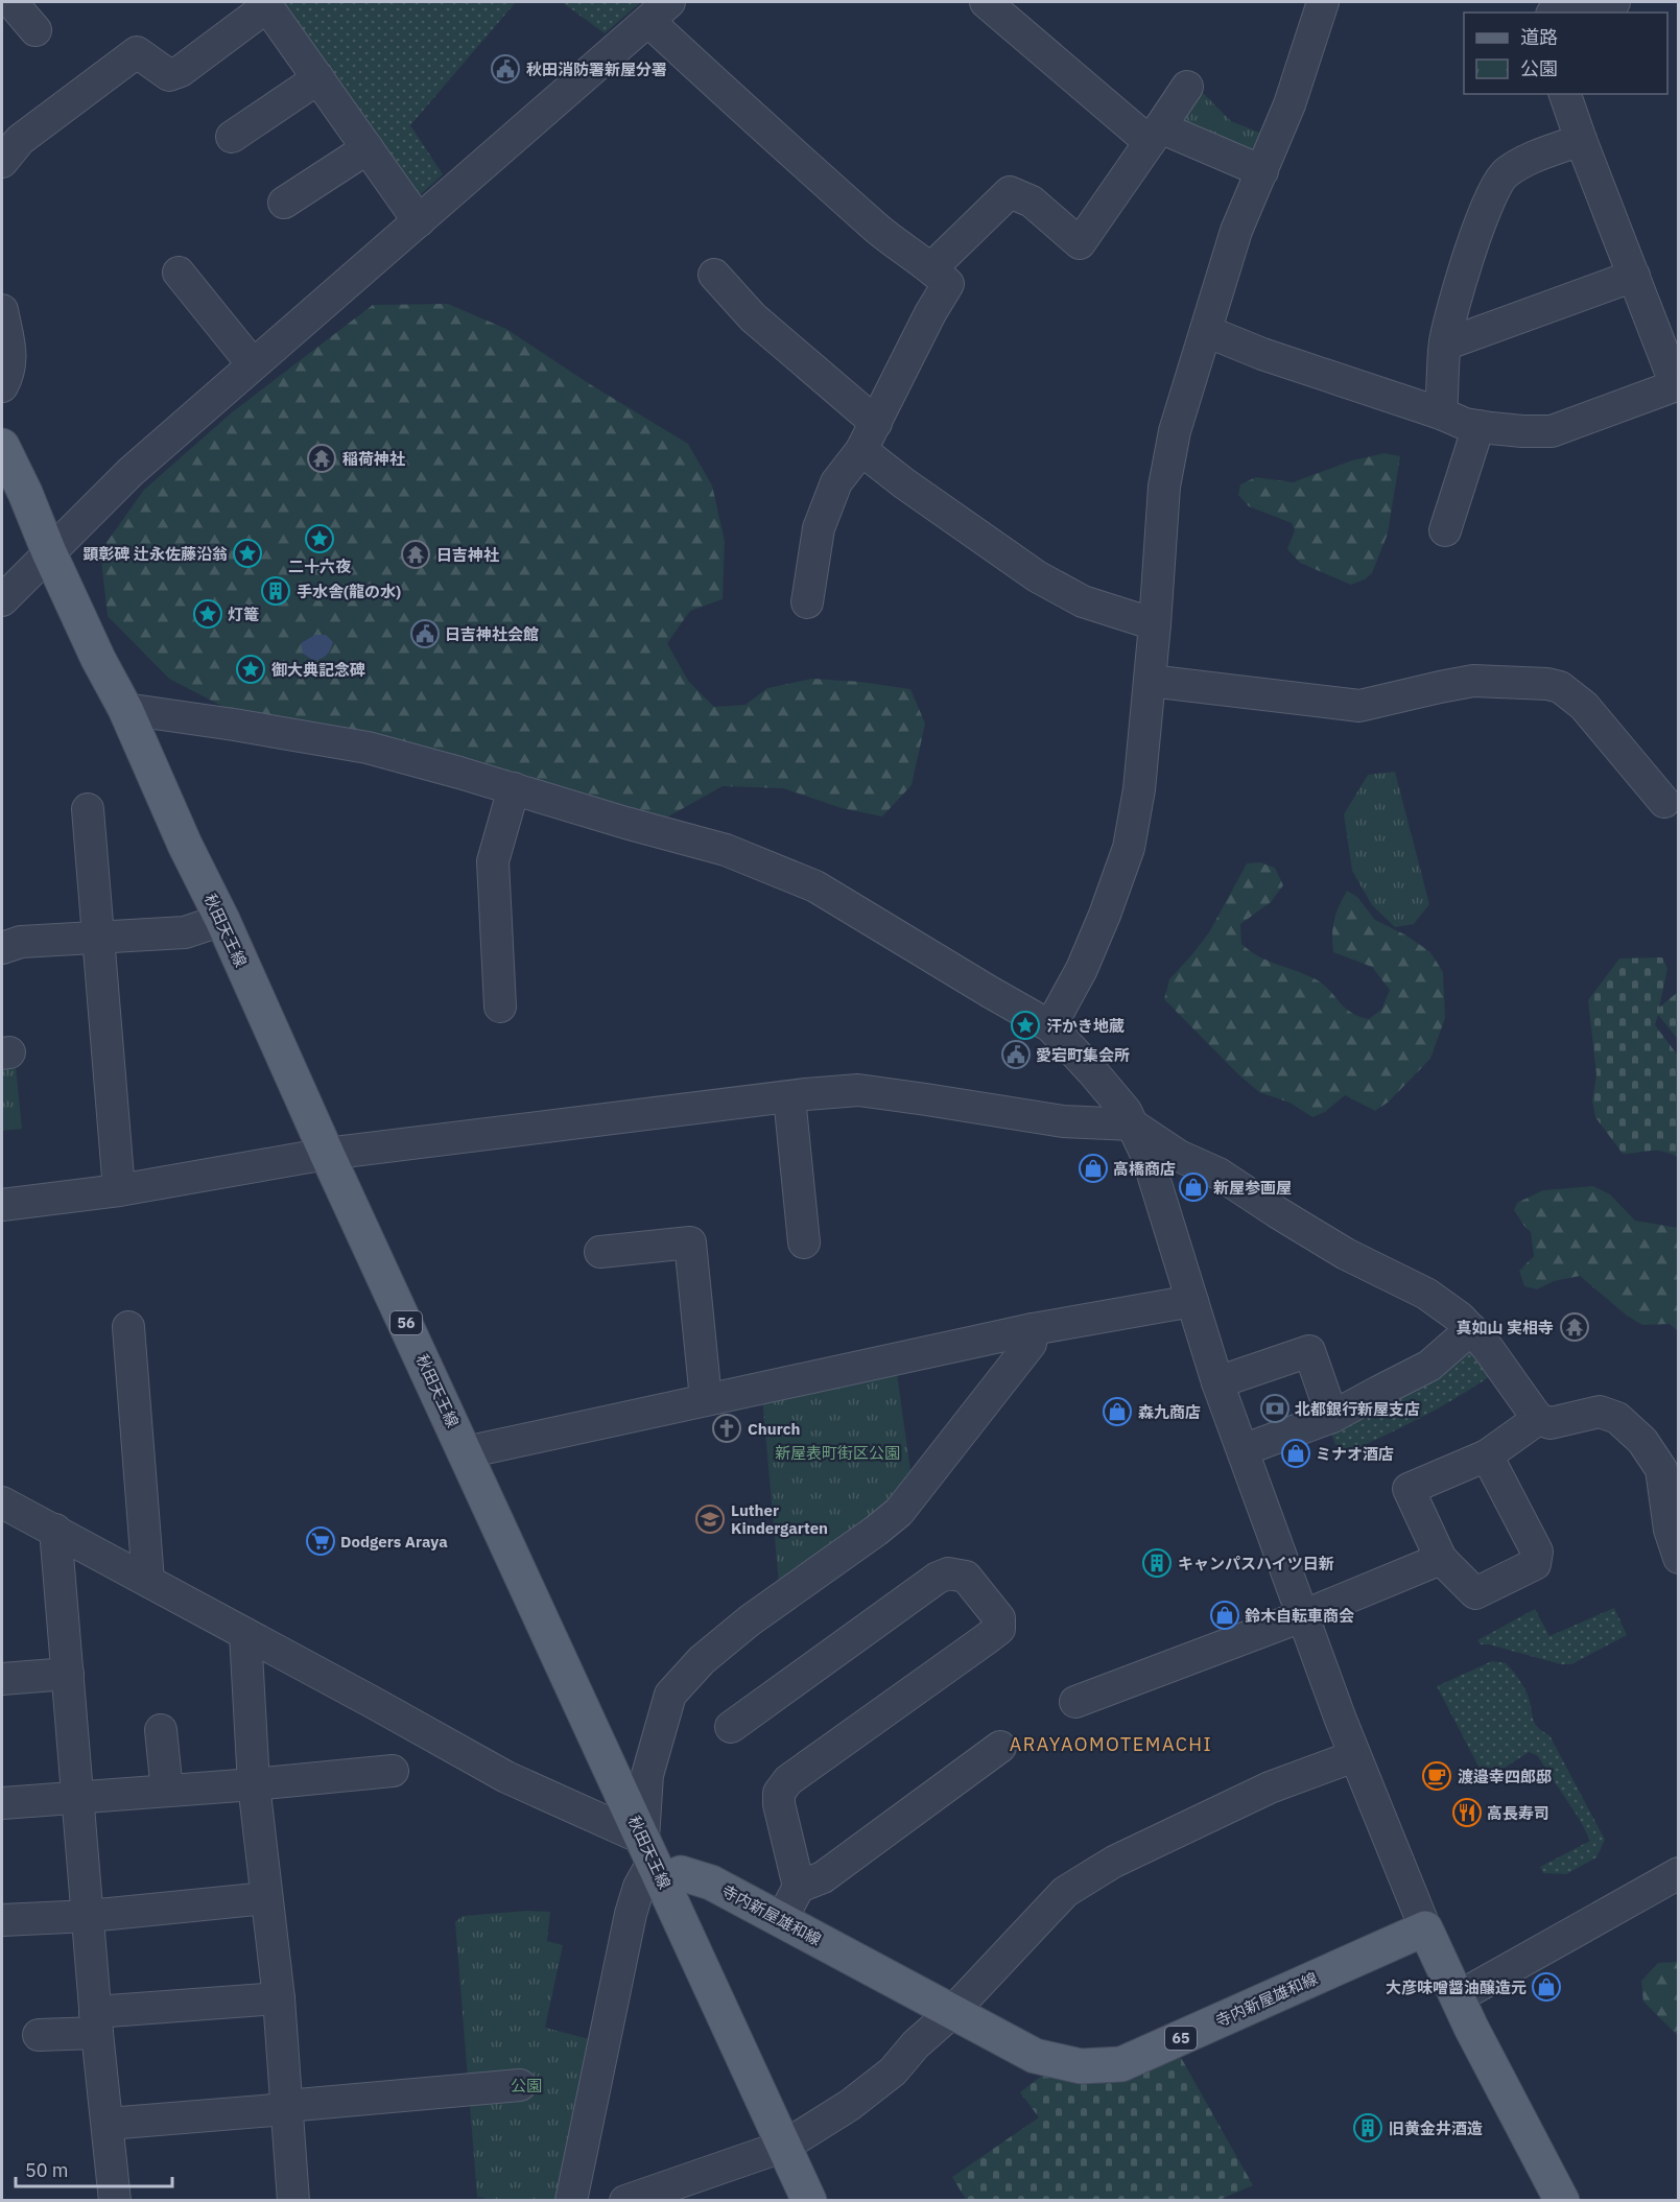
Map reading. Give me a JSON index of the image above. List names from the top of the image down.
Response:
{
  "streets": {
    "main road": [
      "秋田天王線",
      "56",
      "寺内新屋雄和線",
      "65"
    ]
  },
  "crossings": [
    ["秋田天王線", "寺内新屋雄和線"]
  ],
  "districts": ["ARAYAOMOTEMACHI"],
  "parks": ["新屋表町街区公園", "公園"],
  "places": {
    "public building": ["秋田消防署新屋分署", "日吉神社会館", "愛宕町集会所"],
    "temple": ["稲荷神社", "日吉神社", "真如山 実相寺"],
    "place": [
      "二十六夜",
      "顕彰碑 辻永佐藤沿翁",
      "灯篭",
      "御大典記念碑",
      "汗かき地蔵"
    ],
    "building": ["手水舎(龍の水)", "キャンパスハイツ日新", "旧黄金井酒造"],
    "shop": [
      "高橋商店",
      "新屋参画屋",
      "森九商店",
      "ミナオ酒店",
      "鈴木自転車商会",
      "大彦味噌醤油醸造元"
    ],
    "bank": ["北都銀行新屋支店"],
    "church": ["Church"],
    "school or university": ["Luther Kindergarten"],
    "supermarket": ["Dodgers Araya"],
    "cafe": ["渡邉幸四郎邸"],
    "restaurant": ["高長寿司"]
  },
  "legend": ["道路", "公園"],
  "scale_bar": "50 m"
}
